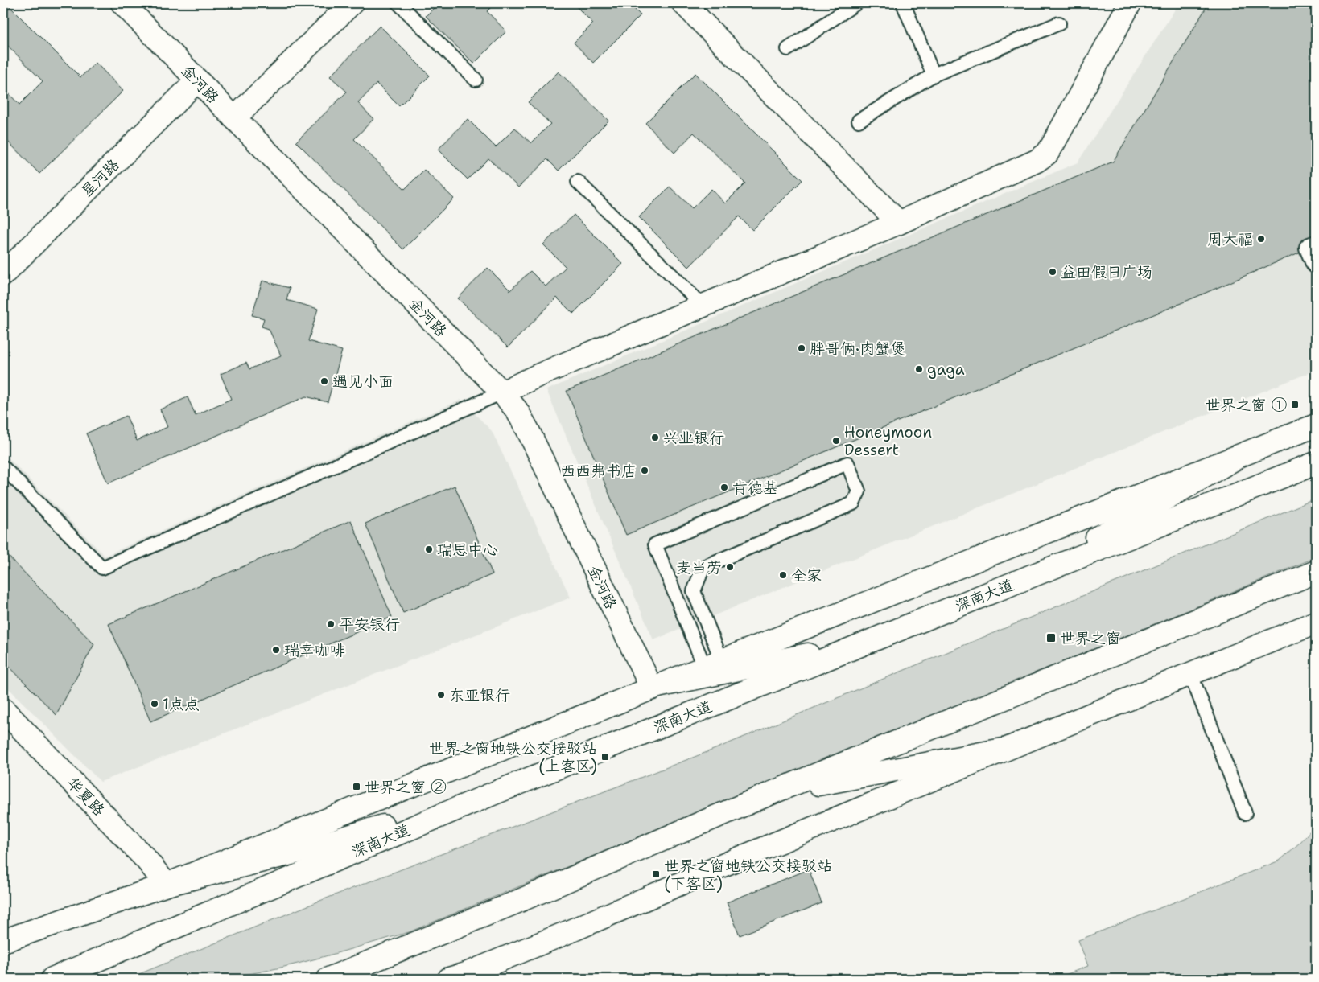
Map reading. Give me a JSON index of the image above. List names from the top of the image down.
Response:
{
  "streets": {
    "main road": [
      "金河路",
      "星河路",
      "深南大道",
      "华夏路"
    ]
  },
  "crossings": [
    ["金河路", "星河路"]
  ],
  "places": {
    "other": [
      "周大福",
      "益田假日广场",
      "胖哥俩·肉蟹煲",
      "gaga",
      "遇见小面",
      "兴业银行",
      "Honeymoon Dessert",
      "西西弗书店",
      "肯德基",
      "瑞思中心",
      "麦当劳",
      "全家",
      "平安银行",
      "瑞幸咖啡",
      "东亚银行",
      "1点点"
    ],
    "transit": [
      "世界之窗 ①",
      "世界之窗",
      "世界之窗地铁公交接驳站 (上客区)",
      "世界之窗 ②",
      "世界之窗地铁公交接驳站 (下客区)"
    ]
  }
}
